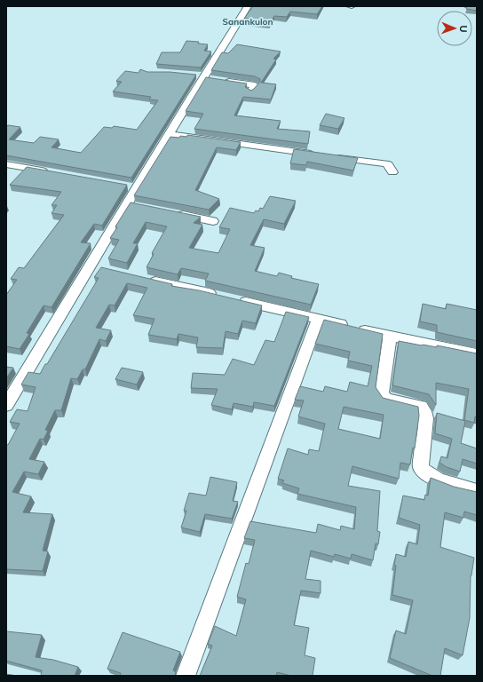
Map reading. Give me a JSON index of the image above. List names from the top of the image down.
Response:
{
  "districts": ["Sanankulon"],
  "north": "right"
}
